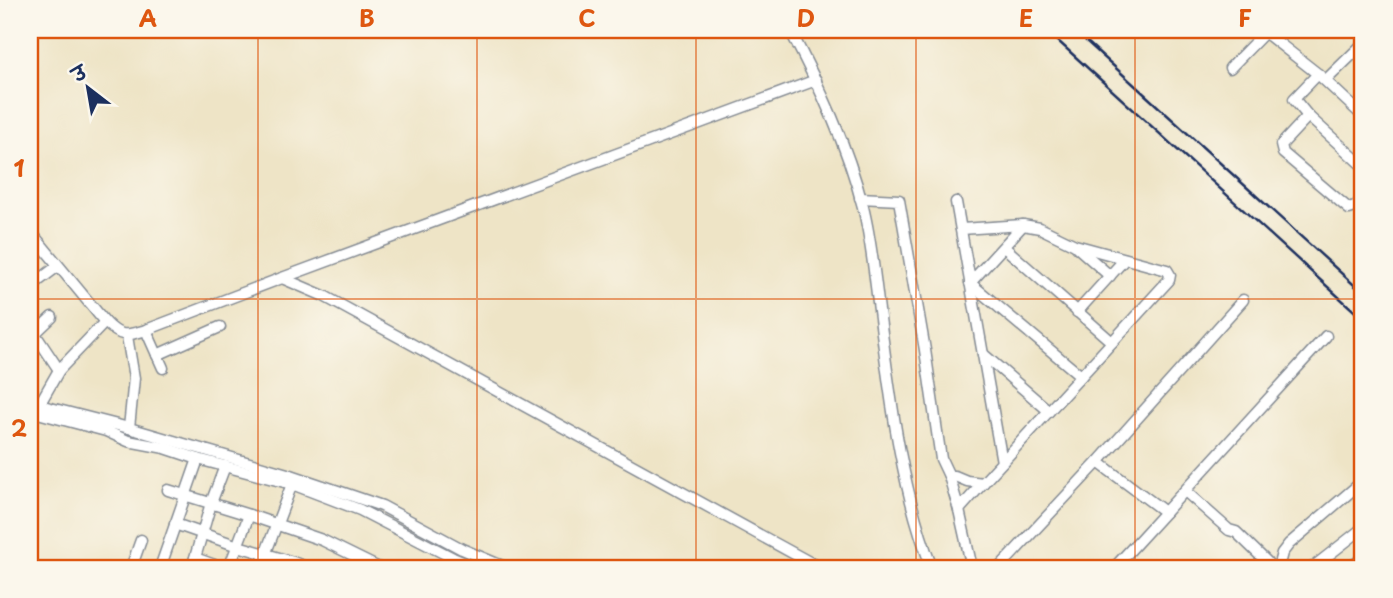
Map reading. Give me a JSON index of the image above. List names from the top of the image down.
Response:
{
  "north": "top left",
  "grid": {
    "columns": [
      "A",
      "B",
      "C",
      "D",
      "E",
      "F"
    ],
    "rows": ["1", "2"]
  }
}
